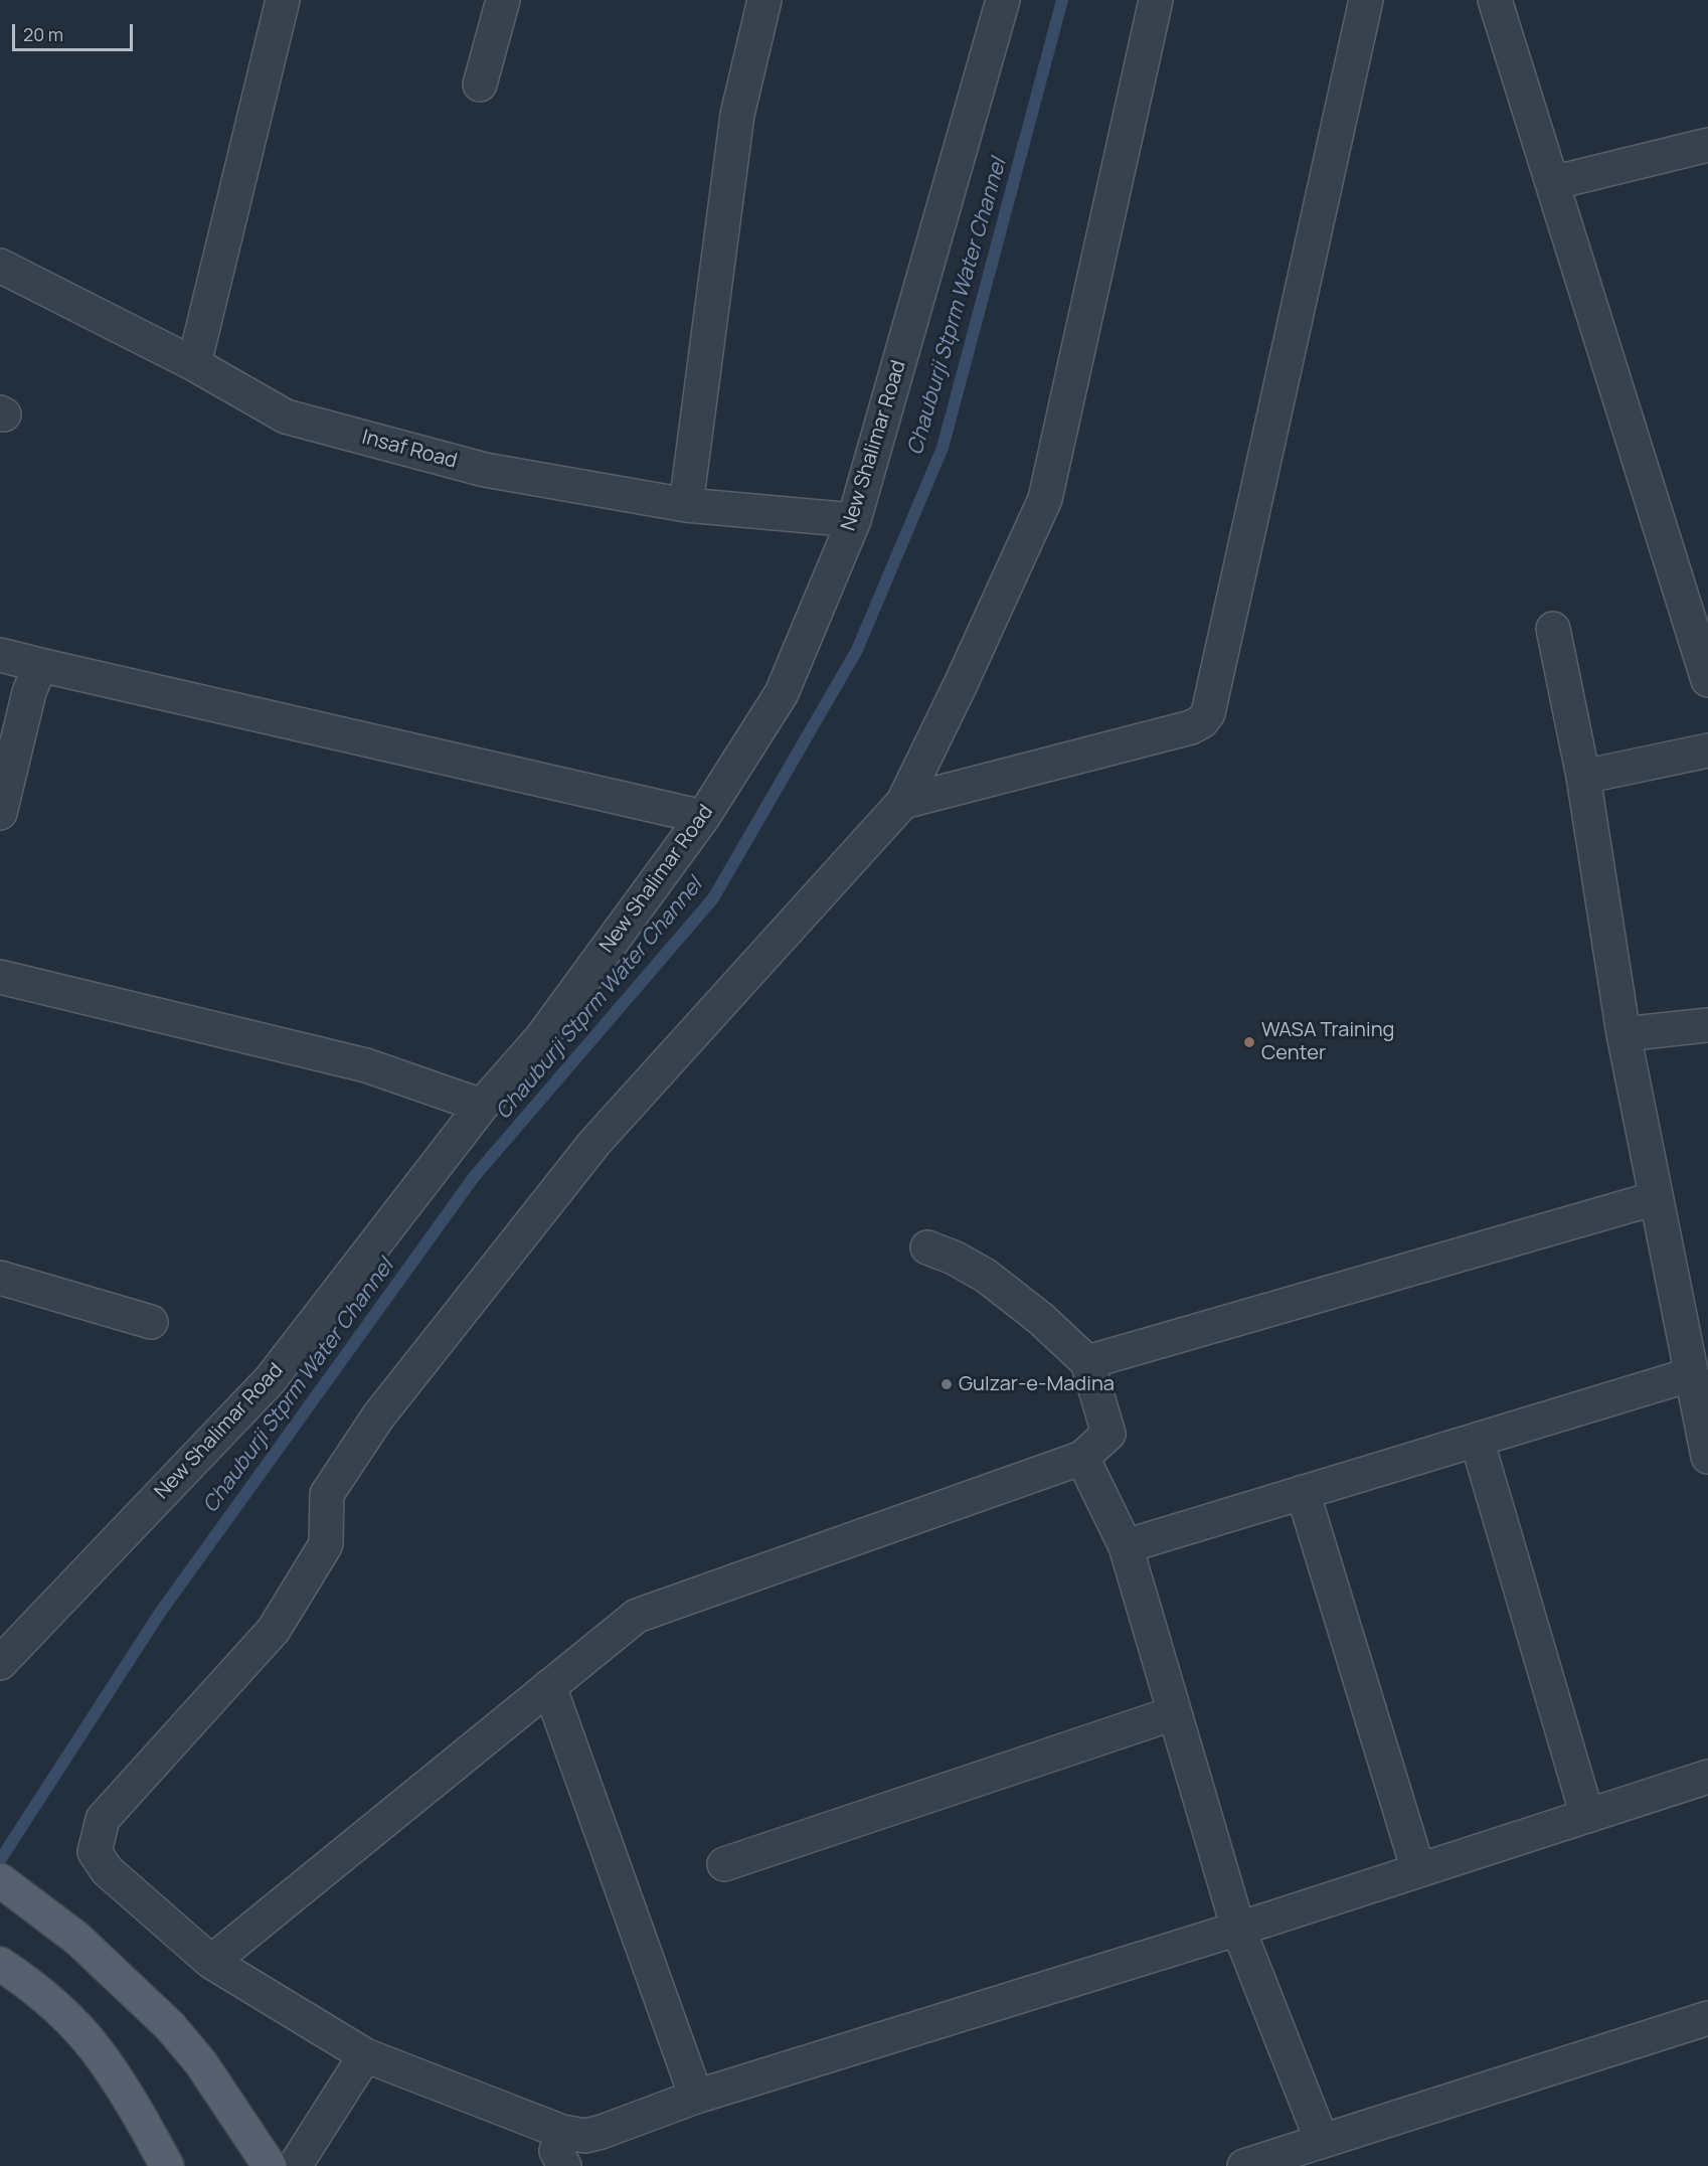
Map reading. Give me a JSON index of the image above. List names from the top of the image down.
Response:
{
  "streets": {
    "street": ["New Shalimar Road", "Insaf Road"]
  },
  "crossings": [
    ["New Shalimar Road", "Insaf Road"]
  ],
  "water": ["Chauburji Stprm Water Channel"],
  "places": ["WASA Training Center", "Gulzar-e-Madina"],
  "scale_bar": "20 m"
}
